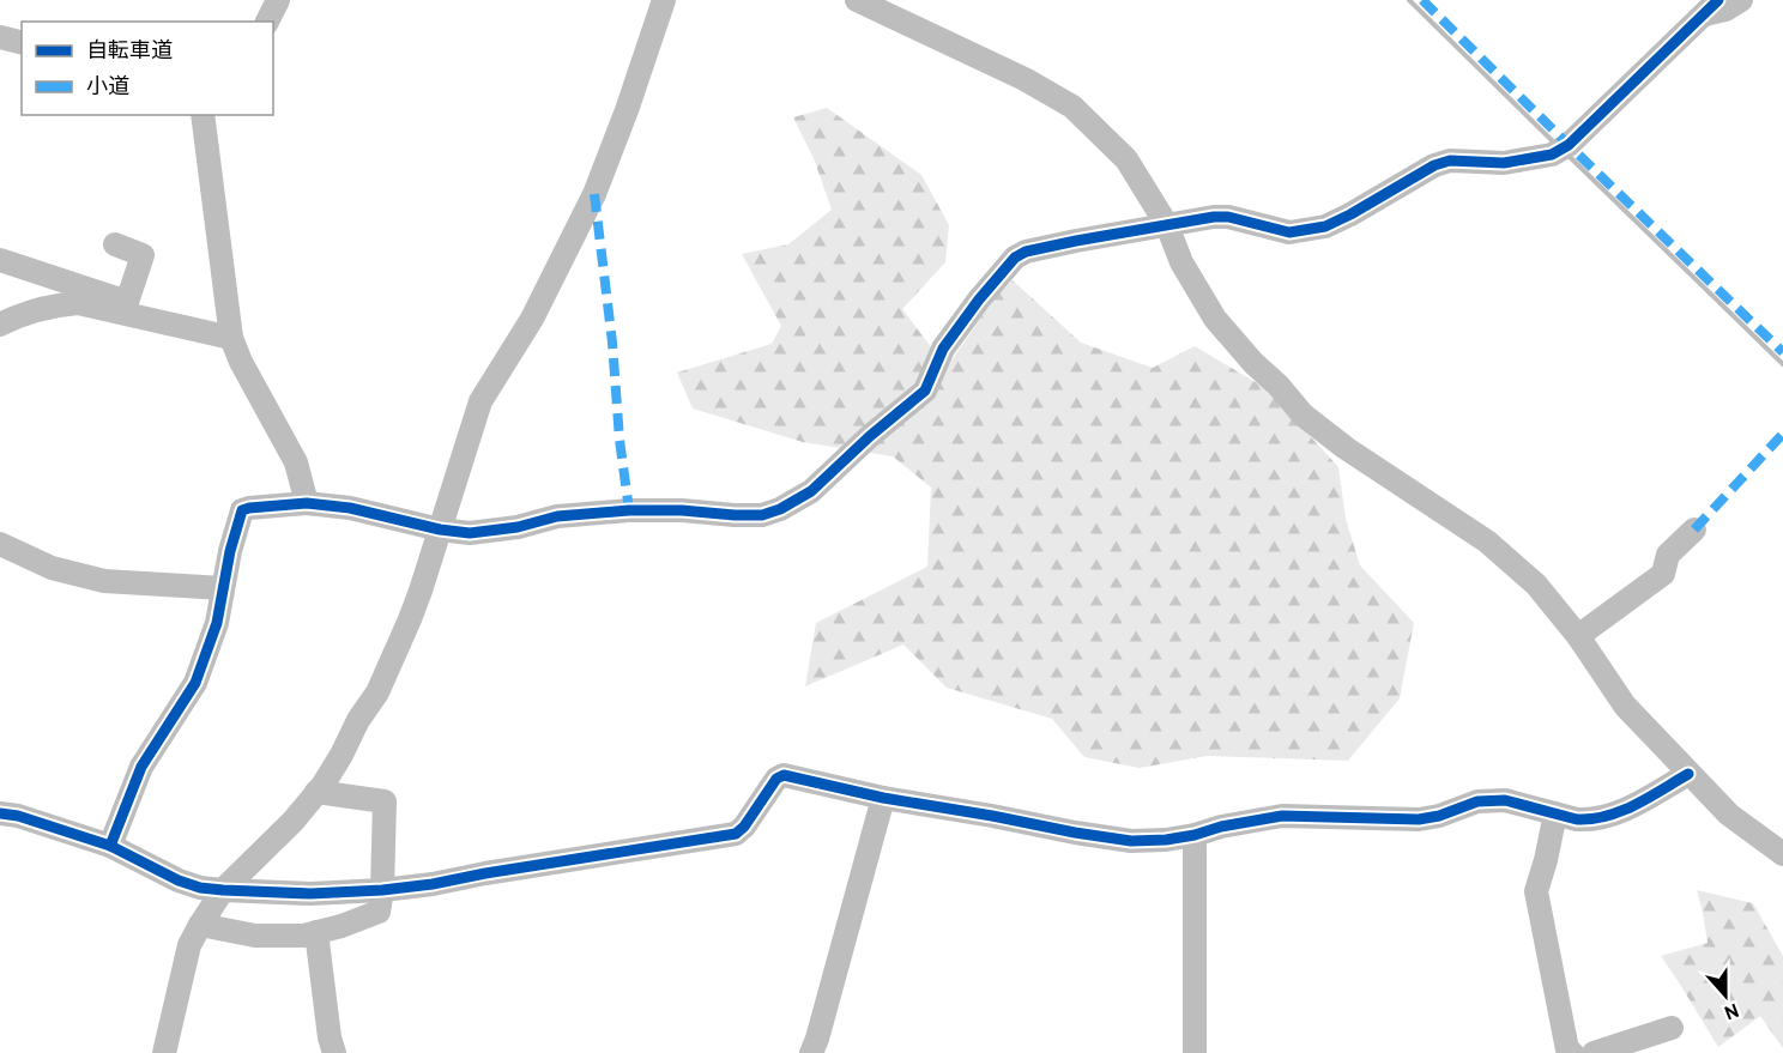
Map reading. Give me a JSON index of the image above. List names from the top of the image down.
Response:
{
  "legend": ["自転車道", "小道"],
  "north": "bottom"
}
